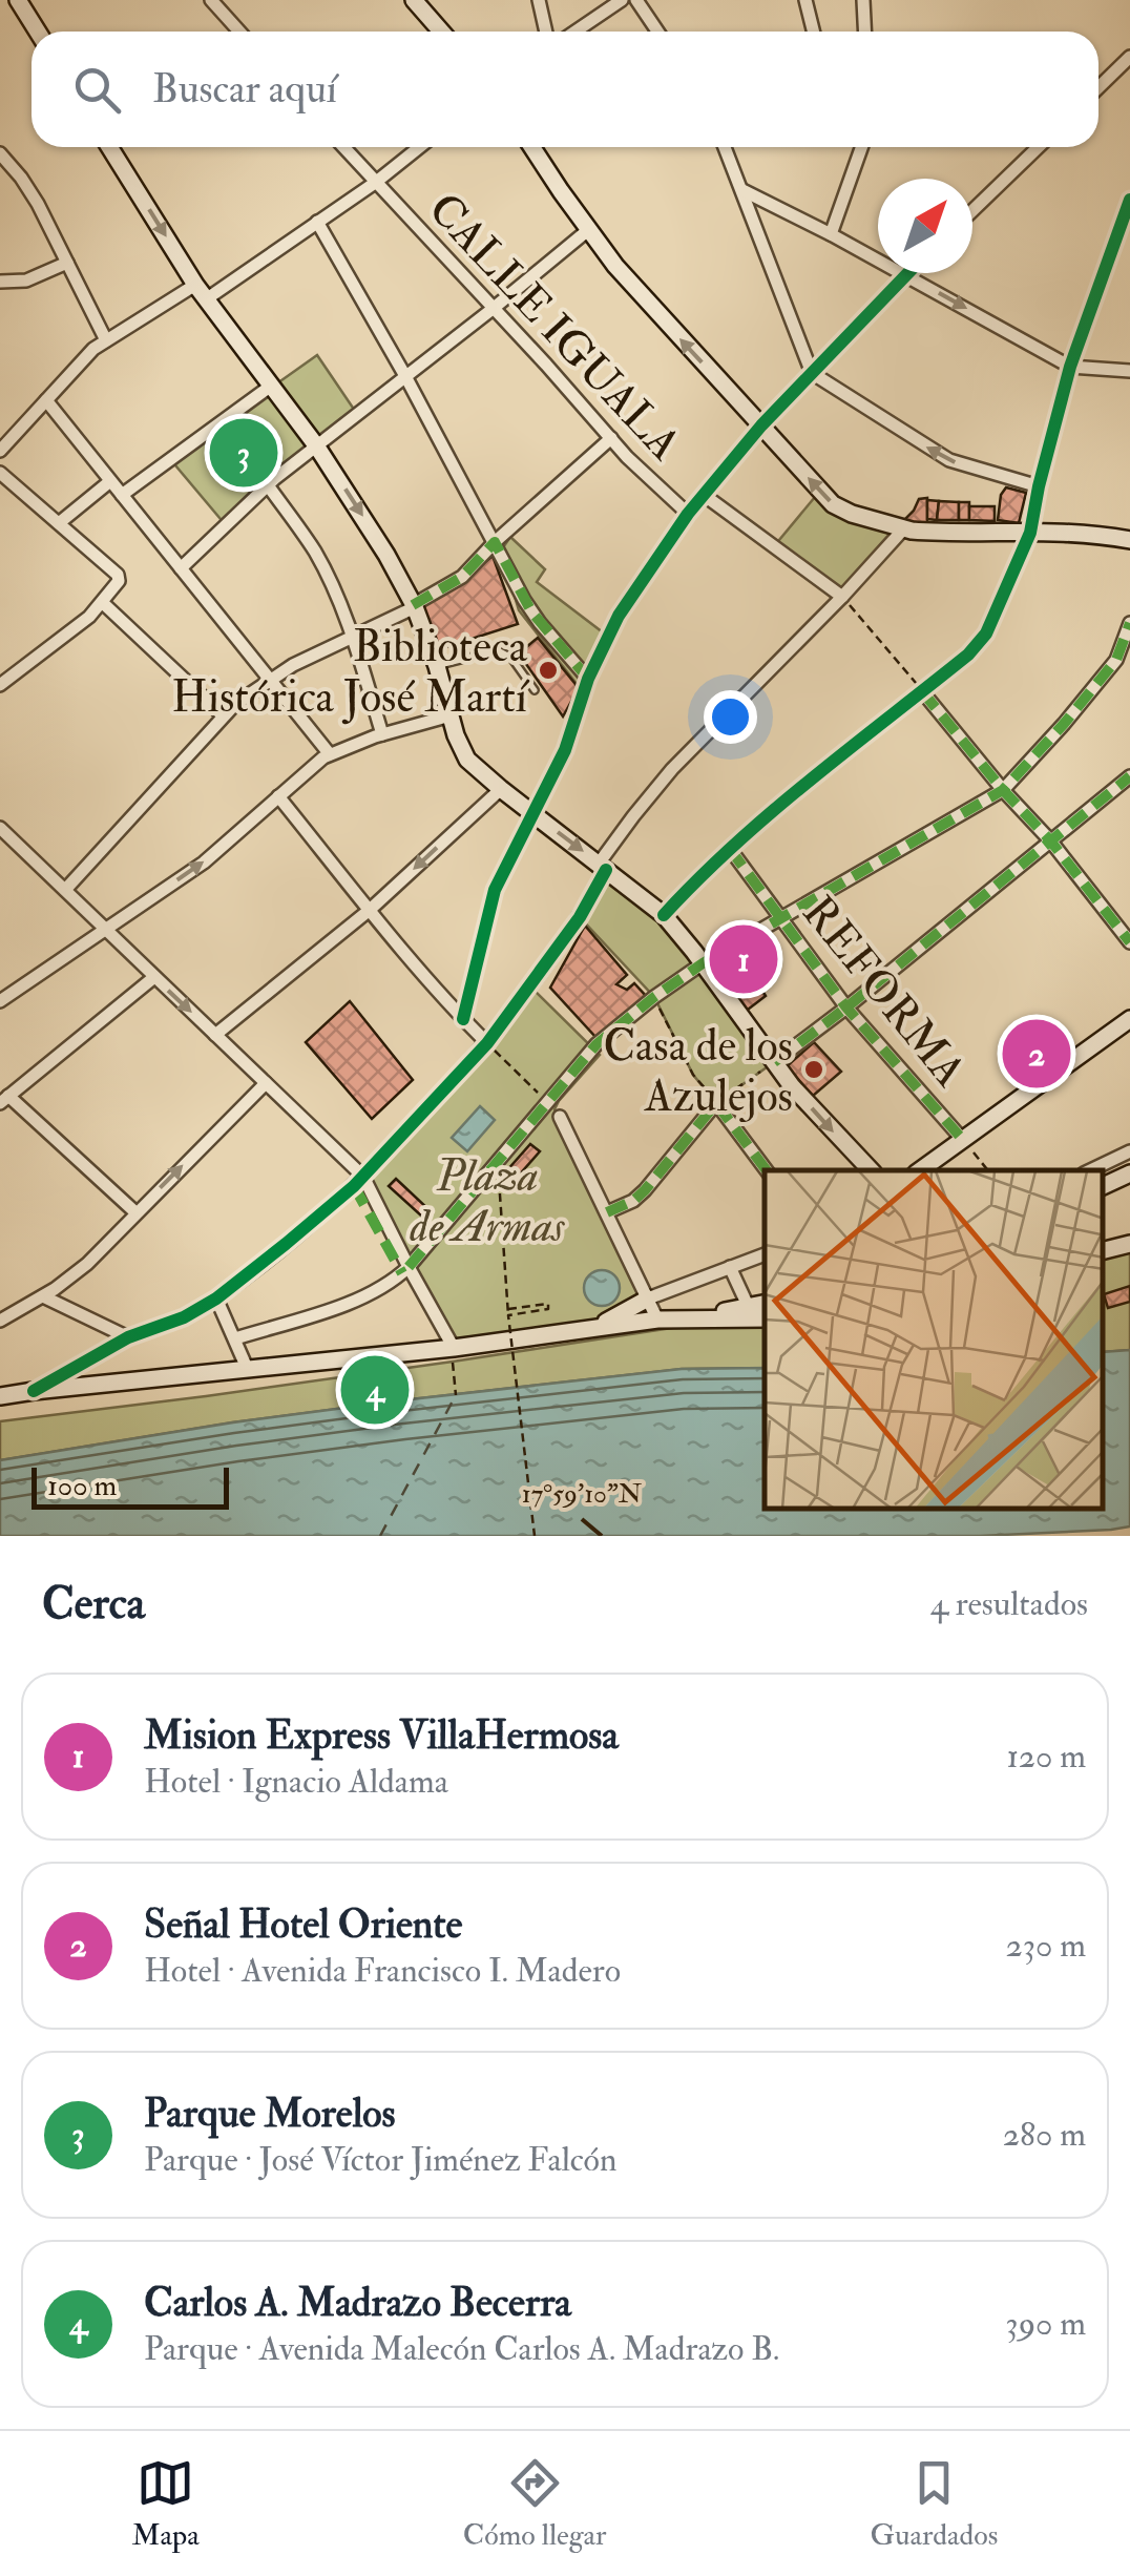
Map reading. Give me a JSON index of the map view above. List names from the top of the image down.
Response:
{
  "streets": {
    "street": ["CALLE IGUALA", "REFORMA"]
  },
  "parks": ["Plaza de Armas"],
  "places": ["Biblioteca Histórica José Martí", "Casa de los Azulejos"],
  "scale_bar": "100 m",
  "north": "top right",
  "page": {
    "search": "Buscar aquí",
    "pins": [
      "3",
      "1",
      "2",
      "4"
    ],
    "scale": "100 m",
    "heading": ["Cerca", "4 resultados"],
    "list": [
      {
        "mark": "1",
        "name": "Mision Express VillaHermosa",
        "note": "Hotel · Ignacio Aldama",
        "value": "120 m"
      },
      {
        "mark": "2",
        "name": "Señal Hotel Oriente",
        "note": "Hotel · Avenida Francisco I. Madero",
        "value": "230 m"
      },
      {
        "mark": "3",
        "name": "Parque Morelos",
        "note": "Parque · José Víctor Jiménez Falcón",
        "value": "280 m"
      },
      {
        "mark": "4",
        "name": "Carlos A. Madrazo Becerra",
        "note": "Parque · Avenida Malecón Carlos A. Madrazo B.",
        "value": "390 m"
      }
    ],
    "nav": ["Mapa", "Cómo llegar", "Guardados"]
  },
  "coordinates": ["17°59'10\"N"]
}
